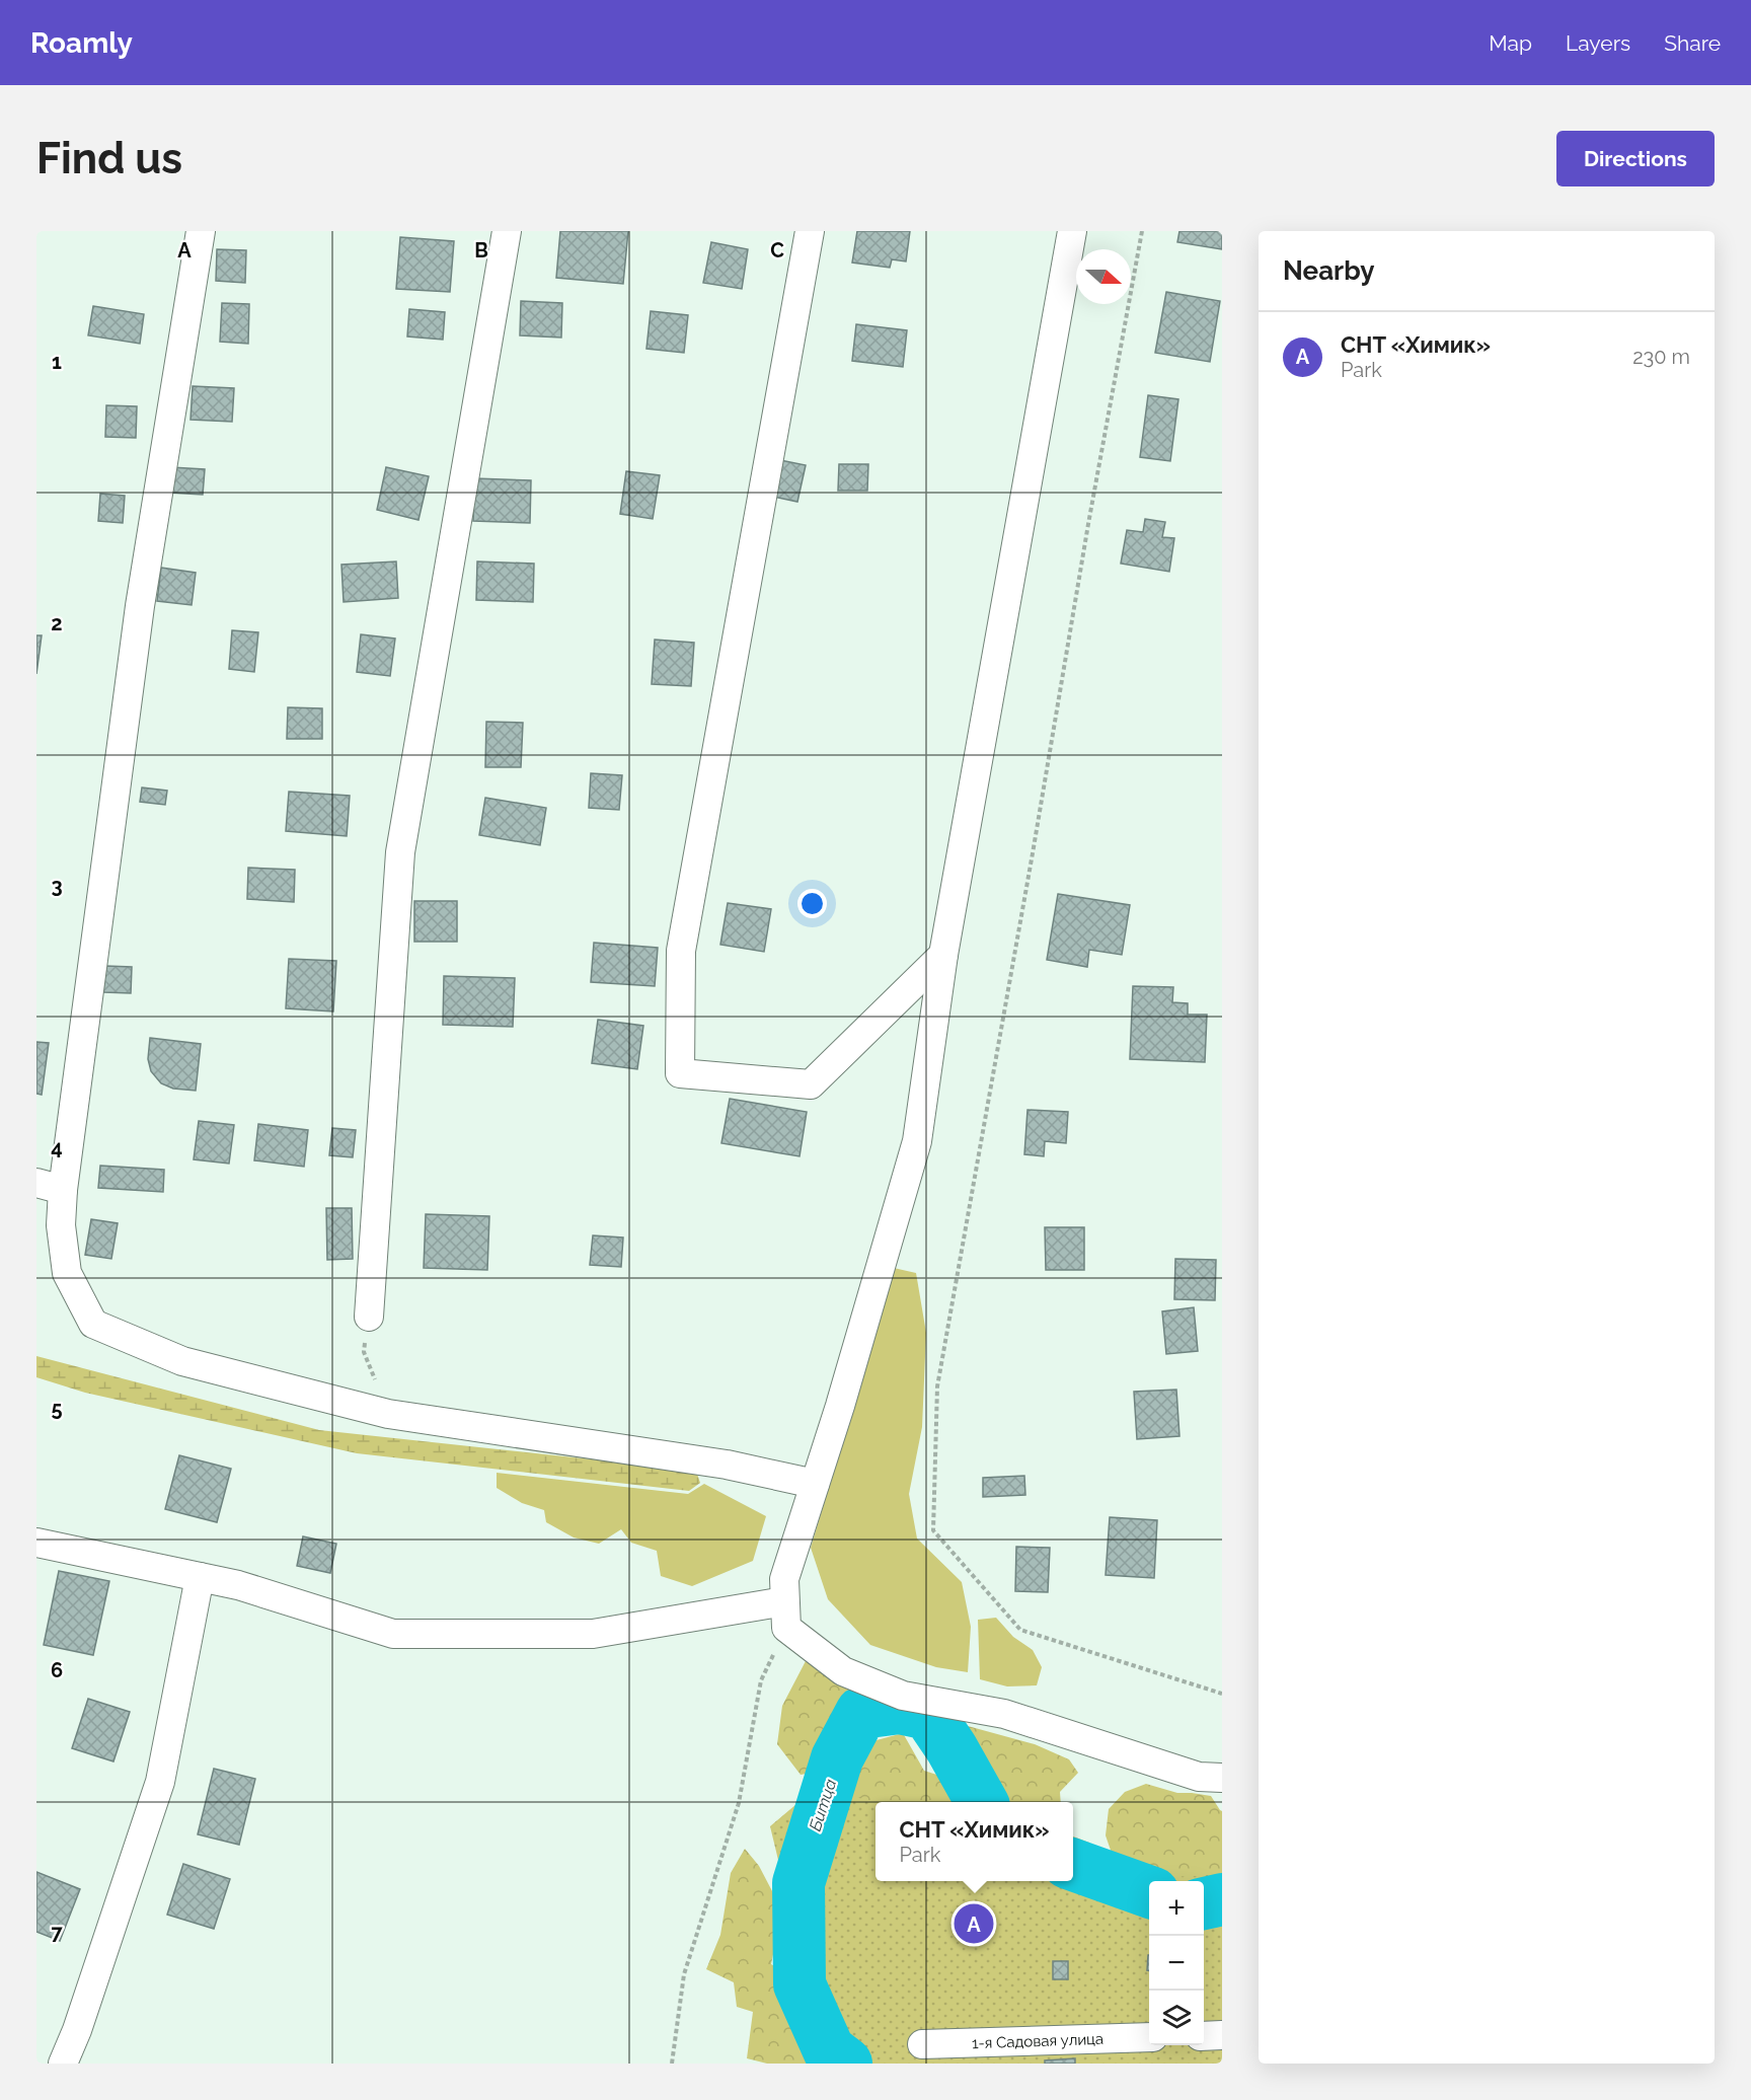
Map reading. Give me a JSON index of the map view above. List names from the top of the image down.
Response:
{
  "streets": {
    "lane": ["1-я Садовая улица"]
  },
  "water": ["Битца"],
  "north": "right",
  "page": {
    "header": "Roamly",
    "nav": ["Map", "Layers", "Share"],
    "buttons": "Directions",
    "title": "Find us",
    "heading": "Nearby",
    "list": [
      {
        "mark": "A",
        "name": "СНТ «Химик»",
        "note": "Park",
        "value": "230 m"
      }
    ],
    "popup": ["СНТ «Химик»", "Park"],
    "map_buttons": ["+", "−"],
    "pins": "A"
  },
  "grid": {
    "columns": ["A", "B", "C"],
    "rows": [
      "1",
      "2",
      "3",
      "4",
      "5",
      "6",
      "7"
    ]
  }
}
